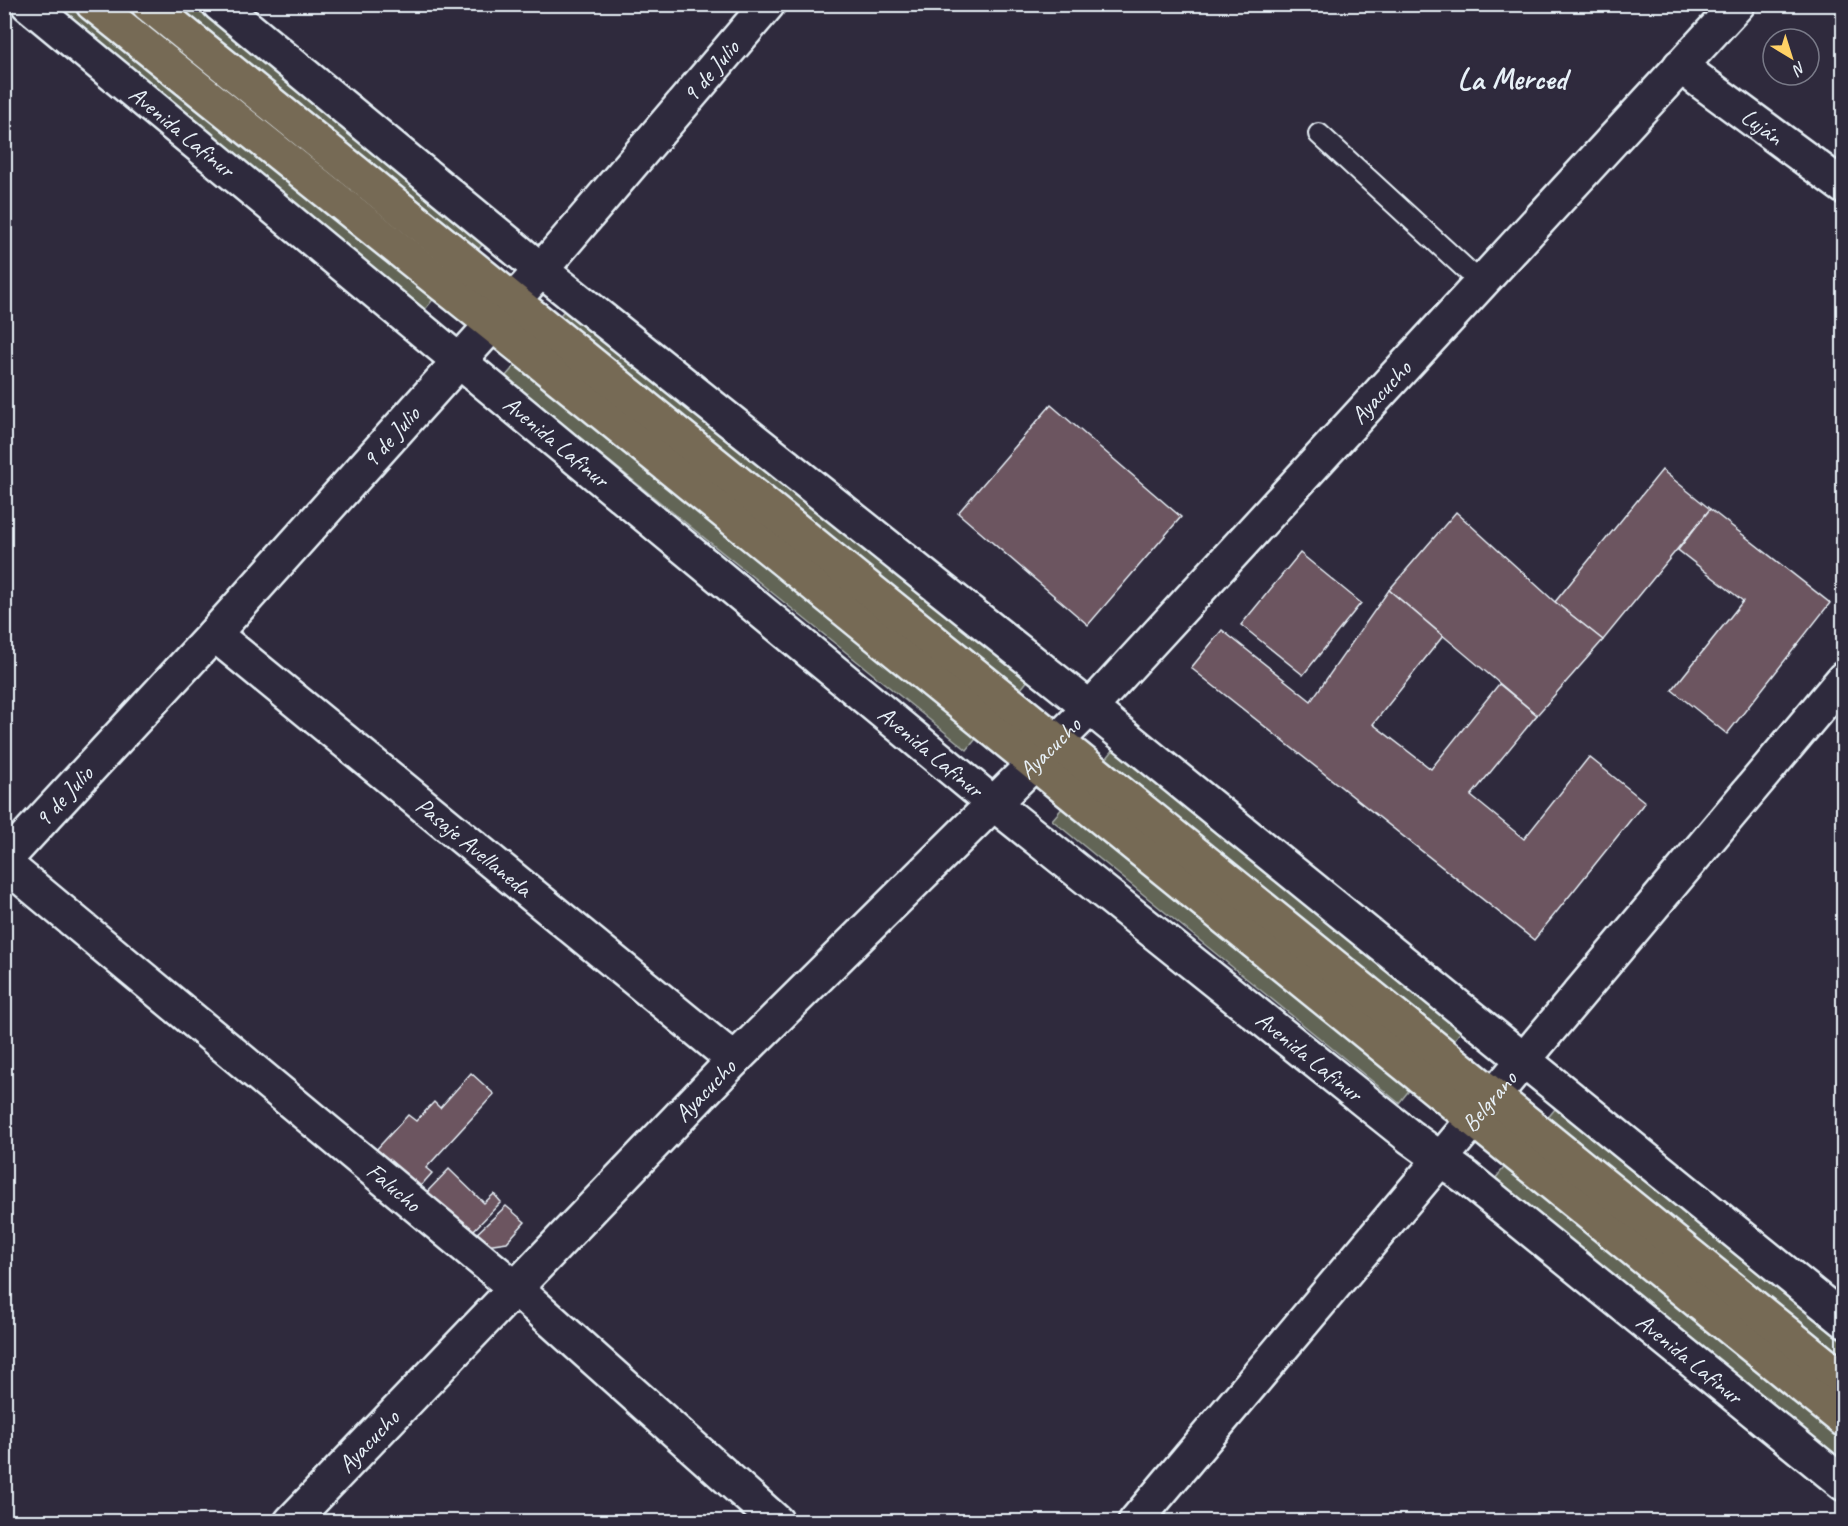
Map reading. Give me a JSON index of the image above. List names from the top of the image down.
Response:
{
  "streets": {
    "main road": ["Avenida Lafinur"],
    "street": [
      "9 de Julio",
      "Luján",
      "Ayacucho",
      "Pasaje Avellaneda",
      "Belgrano",
      "Falucho"
    ]
  },
  "crossings": [
    ["9 de Julio", "Avenida Lafinur"],
    ["9 de Julio", "Pasaje Avellaneda"],
    ["9 de Julio", "Falucho"],
    ["Luján", "Ayacucho"],
    ["Avenida Lafinur", "Ayacucho"],
    ["Avenida Lafinur", "Belgrano"],
    ["Ayacucho", "Pasaje Avellaneda"],
    ["Ayacucho", "Falucho"]
  ],
  "districts": ["La Merced"],
  "north": "bottom right"
}
